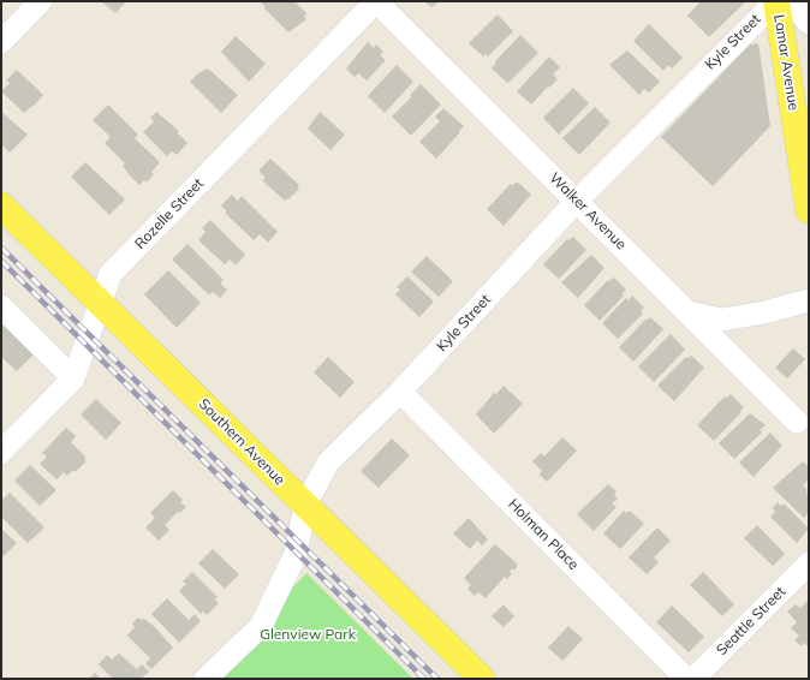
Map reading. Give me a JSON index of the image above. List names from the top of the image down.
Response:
{
  "streets": {
    "main road": ["Lamar Avenue", "Southern Avenue"],
    "street": [
      "Kyle Street",
      "Walker Avenue",
      "Rozelle Street",
      "Holman Place",
      "Seattle Street"
    ]
  },
  "crossings": [
    ["Kyle Street", "Lamar Avenue"],
    ["Kyle Street", "Walker Avenue"],
    ["Kyle Street", "Southern Avenue"],
    ["Kyle Street", "Holman Place"],
    ["Walker Avenue", "Rozelle Street"],
    ["Rozelle Street", "Southern Avenue"]
  ],
  "parks": ["Glenview Park"]
}
